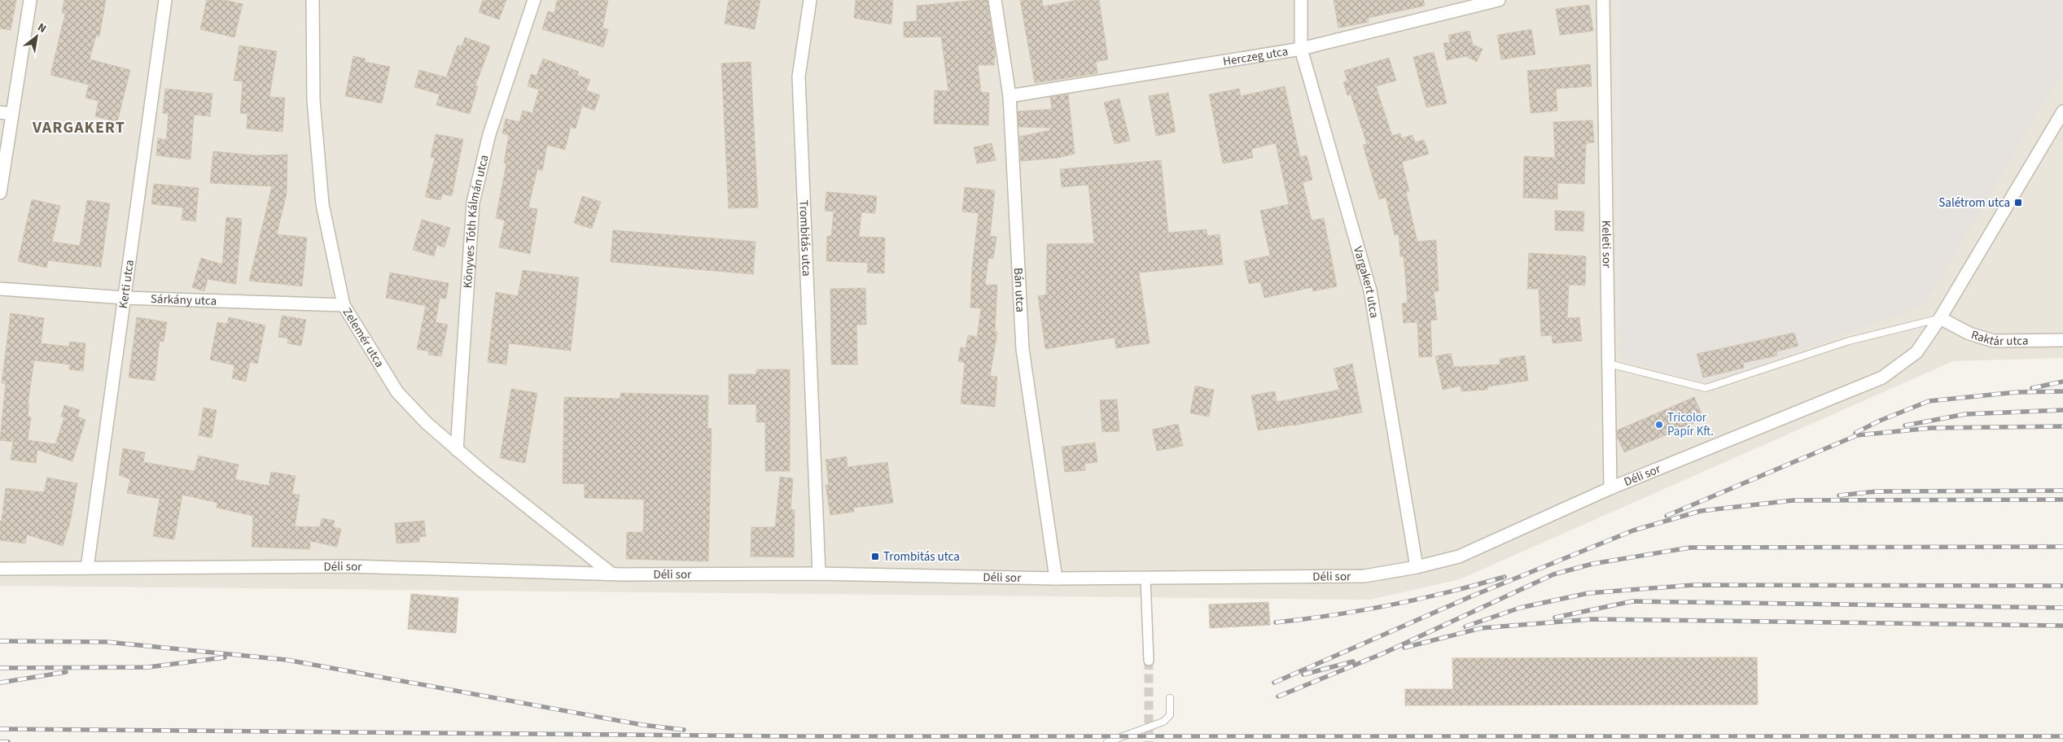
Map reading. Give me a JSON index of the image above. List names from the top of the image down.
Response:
{
  "streets": {
    "street": [
      "Herczeg utca",
      "Könyves Tóth Kálmán utca",
      "Trombitás utca",
      "Keleti sor",
      "Vargakert utca",
      "Kerti utca",
      "Bán utca",
      "Sárkány utca",
      "Raktár utca",
      "Zelemér utca",
      "Déli sor"
    ]
  },
  "crossings": [
    ["Herczeg utca", "Vargakert utca"],
    ["Herczeg utca", "Bán utca"],
    ["Könyves Tóth Kálmán utca", "Zelemér utca"],
    ["Trombitás utca", "Déli sor"],
    ["Keleti sor", "Déli sor"],
    ["Vargakert utca", "Déli sor"],
    ["Kerti utca", "Sárkány utca"],
    ["Kerti utca", "Déli sor"],
    ["Bán utca", "Déli sor"],
    ["Sárkány utca", "Zelemér utca"],
    ["Raktár utca", "Déli sor"],
    ["Zelemér utca", "Déli sor"]
  ],
  "districts": ["VARGAKERT"],
  "places": {
    "transit": ["Salétrom utca", "Trombitás utca"],
    "other": ["Tricolor Papír Kft."]
  },
  "north": "top right"
}
